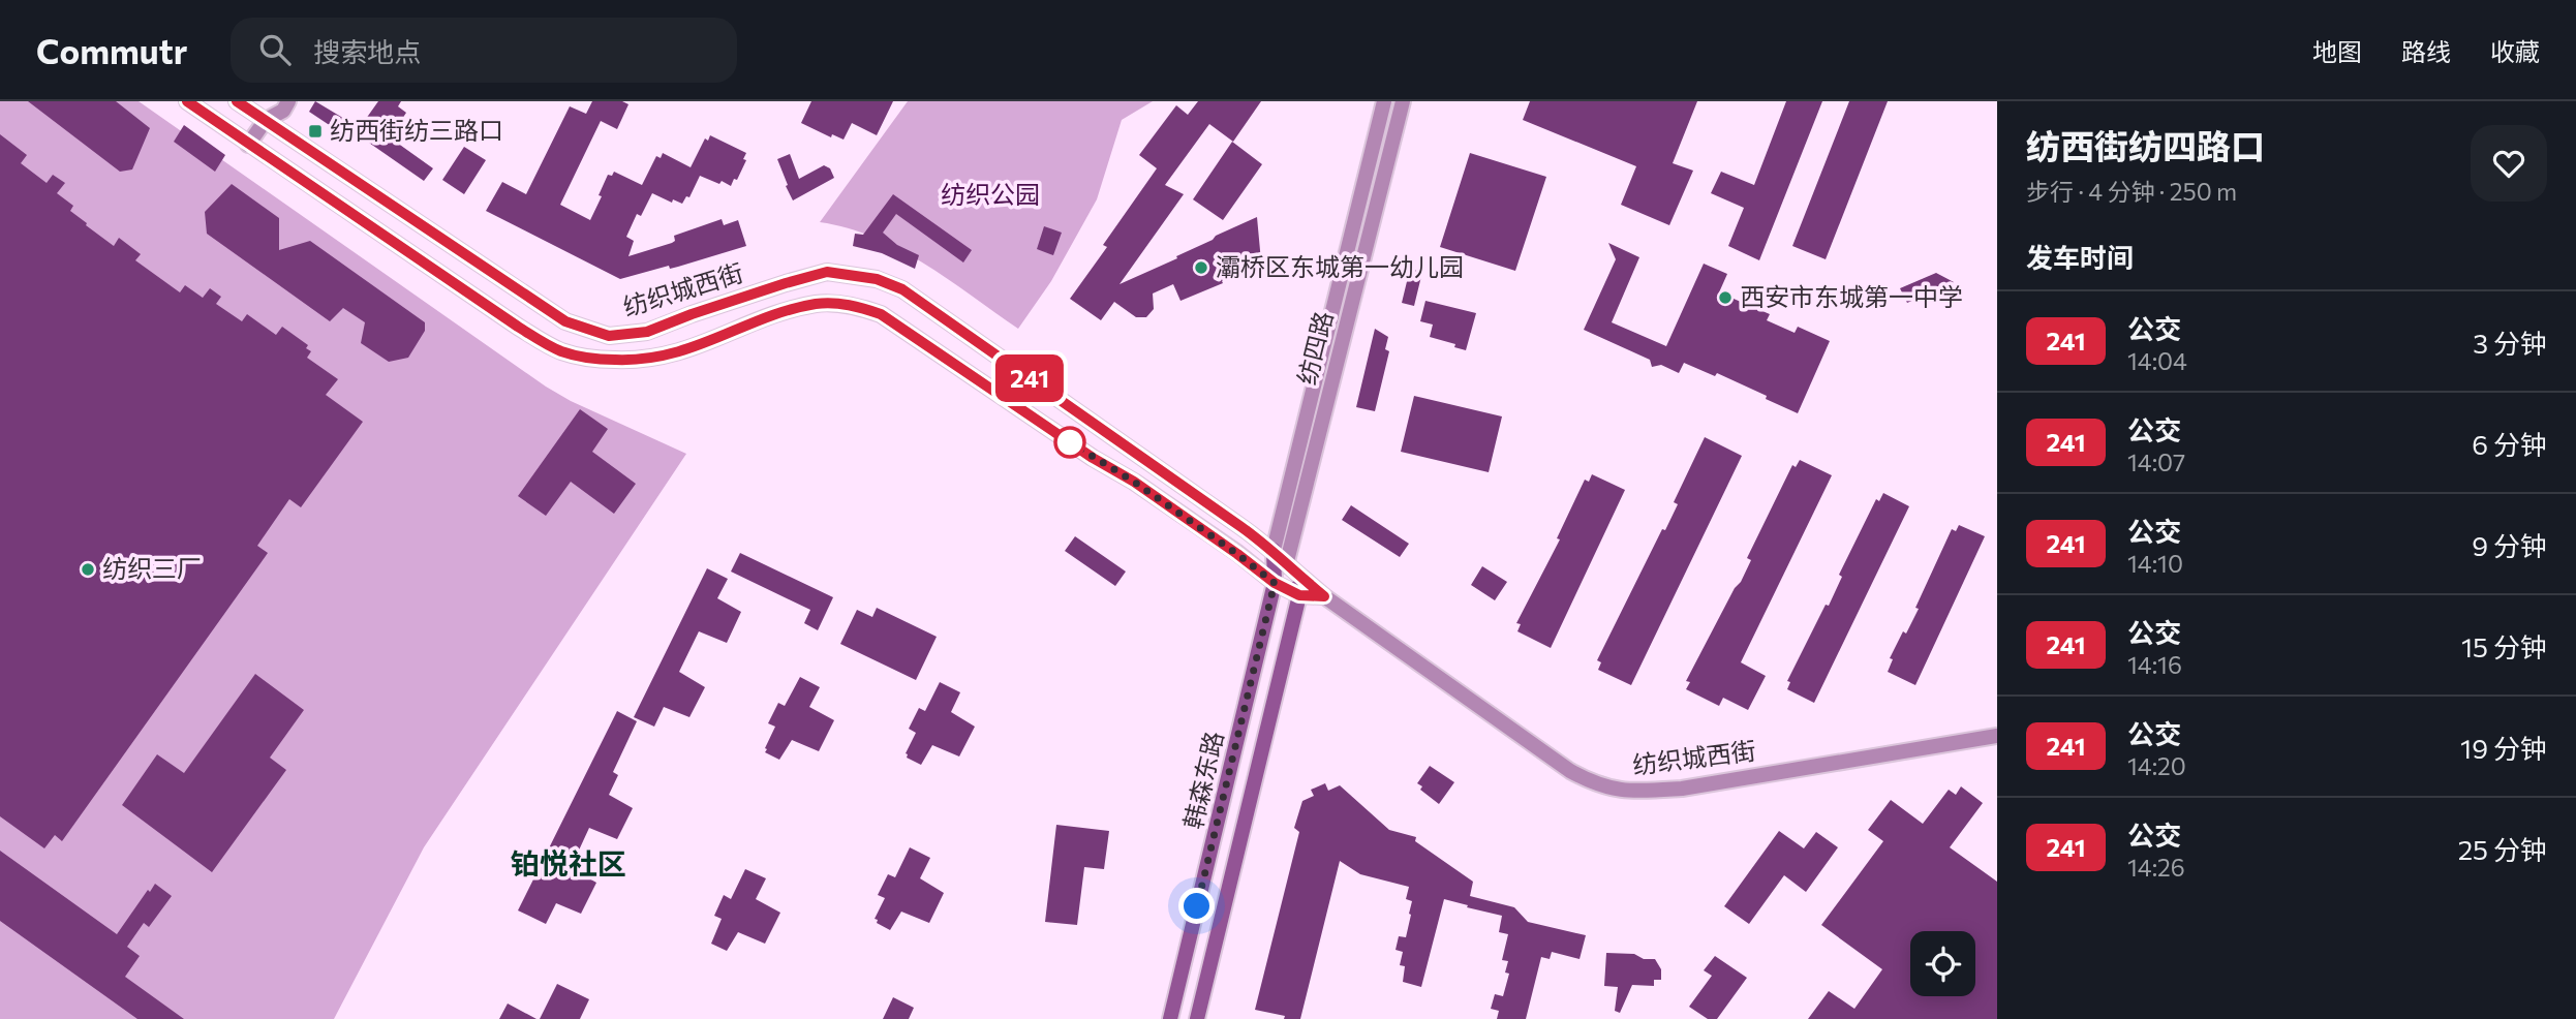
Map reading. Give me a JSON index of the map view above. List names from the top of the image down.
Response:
{
  "streets": {
    "main road": ["纺织城西街", "韩森东路"],
    "street": ["纺四路"]
  },
  "crossings": [
    ["纺织城西街", "纺四路"],
    ["纺织城西街", "韩森东路"],
    ["纺四路", "韩森东路"]
  ],
  "districts": ["铂悦社区"],
  "parks": ["纺织公园"],
  "places": {
    "transit": ["纺西街纺三路口"],
    "other": ["灞桥区东城第一幼儿园", "西安市东城第一中学", "纺织三厂"]
  },
  "lines": ["bus line 241"],
  "page": {
    "header": "Commutr",
    "search": "搜索地点",
    "nav": ["地图", "路线", "收藏"],
    "on_map": "241",
    "heading": [
      ["纺西街纺四路口", "步行 · 4 分钟 · 250 m"],
      "发车时间"
    ],
    "list": [
      {
        "mark": "241",
        "name": "公交",
        "note": "14:04",
        "value": "3 分钟"
      },
      {
        "mark": "241",
        "name": "公交",
        "note": "14:07",
        "value": "6 分钟"
      },
      {
        "mark": "241",
        "name": "公交",
        "note": "14:10",
        "value": "9 分钟"
      },
      {
        "mark": "241",
        "name": "公交",
        "note": "14:16",
        "value": "15 分钟"
      },
      {
        "mark": "241",
        "name": "公交",
        "note": "14:20",
        "value": "19 分钟"
      },
      {
        "mark": "241",
        "name": "公交",
        "note": "14:26",
        "value": "25 分钟"
      }
    ]
  }
}
